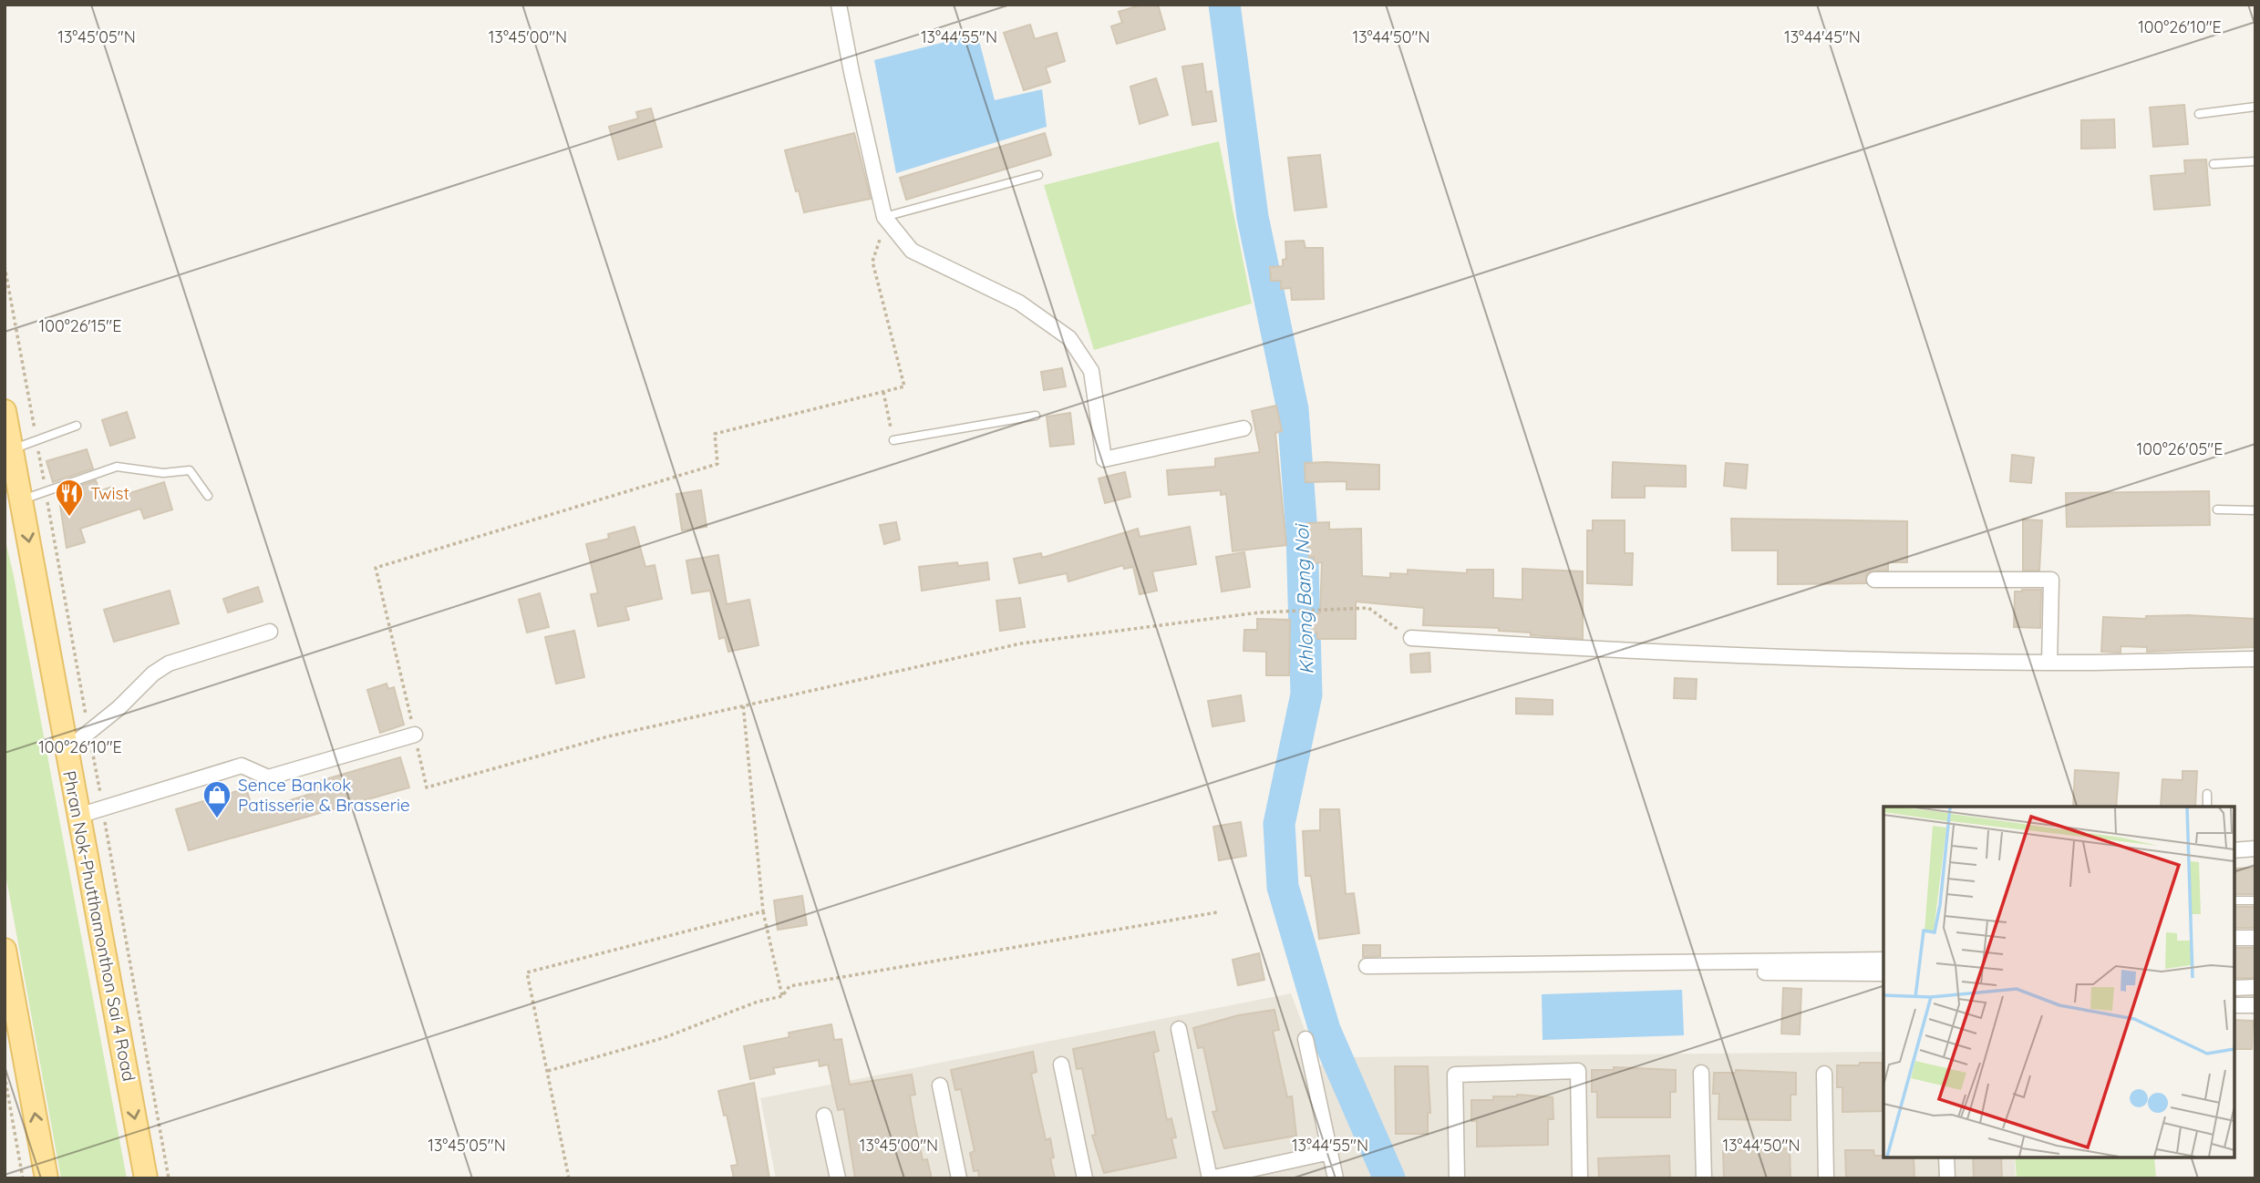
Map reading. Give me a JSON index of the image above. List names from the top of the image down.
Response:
{
  "streets": {
    "main road": ["Phran Nok-Phutthamonthon Sai 4 Road"]
  },
  "water": ["Khlong Bang Noi"],
  "places": {
    "restaurant": ["Twist"],
    "shop": ["Sence Bankok Patisserie & Brasserie"]
  },
  "coordinates": [
    "100°26'10\"E",
    "13°45'05\"N",
    "13°45'00\"N",
    "13°44'55\"N",
    "13°44'50\"N",
    "13°44'45\"N",
    "100°26'15\"E",
    "100°26'05\"E"
  ]
}
